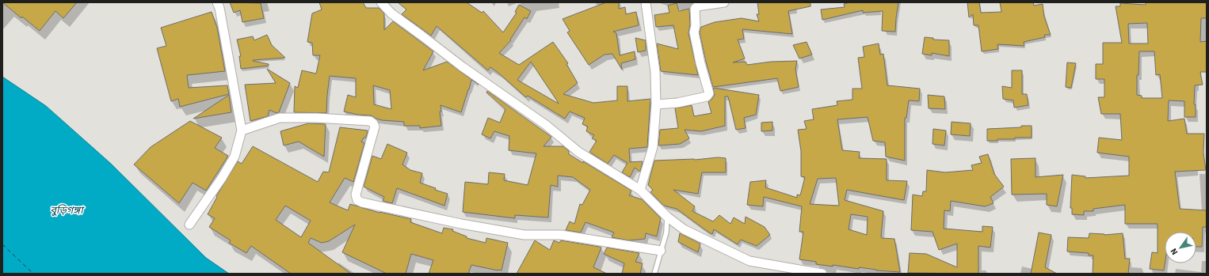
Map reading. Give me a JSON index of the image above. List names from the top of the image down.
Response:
{
  "water": ["বুড়িগঙ্গা"],
  "north": "bottom left"
}
